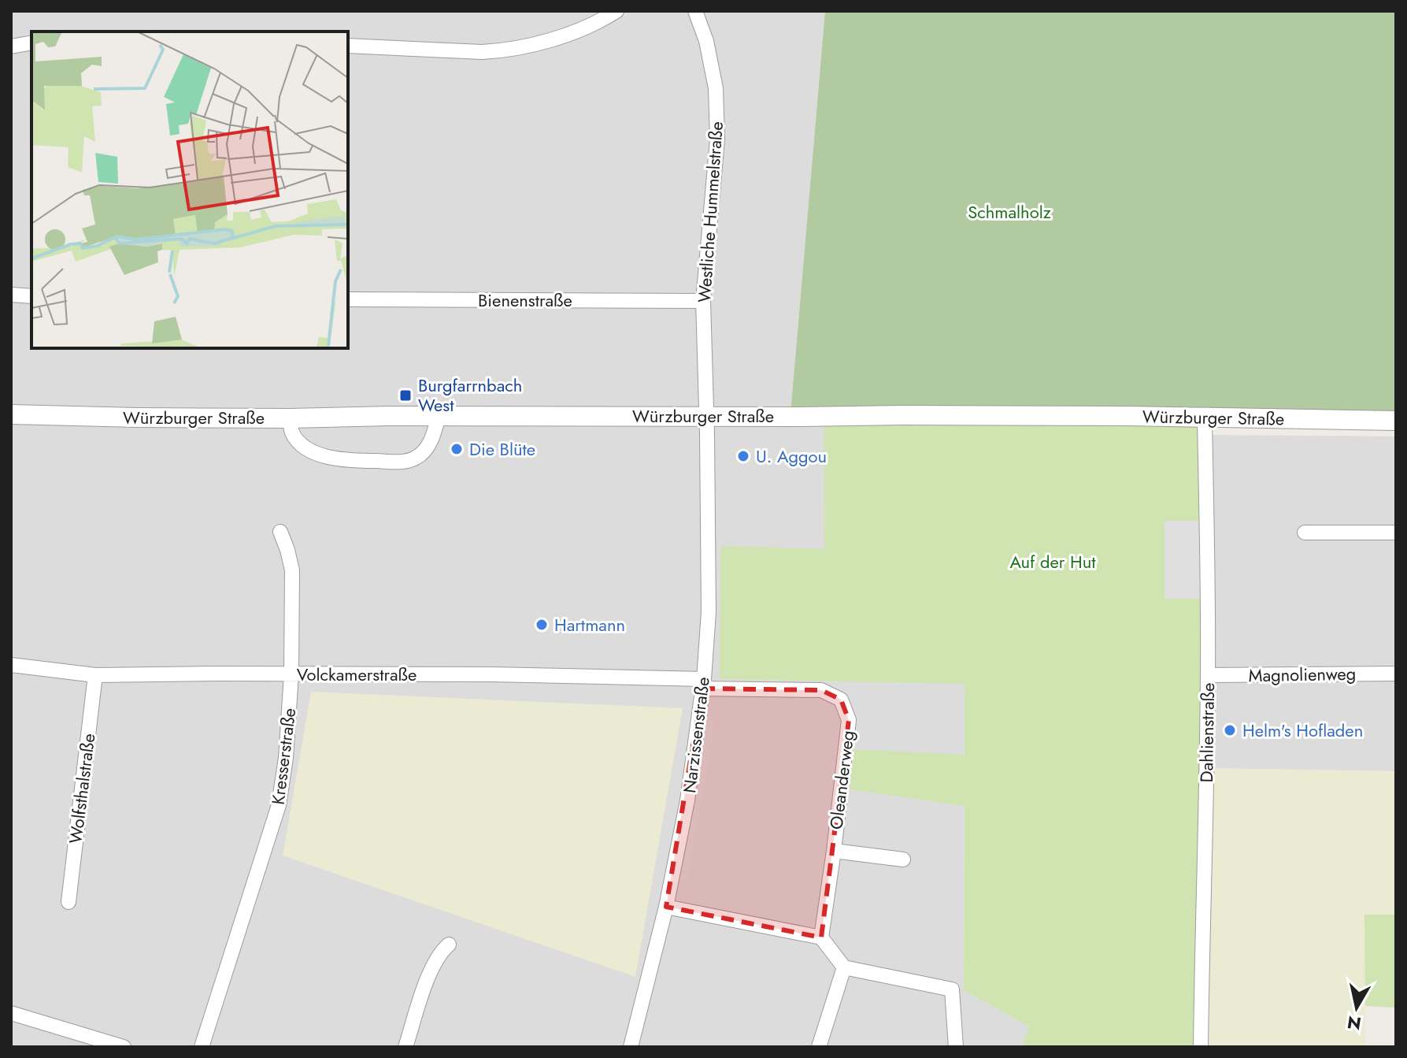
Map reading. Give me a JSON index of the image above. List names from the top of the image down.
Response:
{
  "streets": {
    "street": [
      "Westliche Hummelstraße",
      "Bienenstraße",
      "Würzburger Straße",
      "Volckamerstraße",
      "Magnolienweg",
      "Dahlienstraße",
      "Narzissenstraße",
      "Kresserstraße",
      "Oleanderweg",
      "Wolfsthalstraße"
    ]
  },
  "crossings": [
    ["Westliche Hummelstraße", "Bienenstraße"],
    ["Westliche Hummelstraße", "Würzburger Straße"],
    ["Westliche Hummelstraße", "Narzissenstraße"],
    ["Würzburger Straße", "Dahlienstraße"],
    ["Würzburger Straße", "Narzissenstraße"],
    ["Volckamerstraße", "Narzissenstraße"],
    ["Volckamerstraße", "Kresserstraße"],
    ["Volckamerstraße", "Oleanderweg"],
    ["Volckamerstraße", "Wolfsthalstraße"],
    ["Magnolienweg", "Dahlienstraße"],
    ["Narzissenstraße", "Oleanderweg"]
  ],
  "parks": ["Schmalholz", "Auf der Hut"],
  "places": {
    "transit": ["Burgfarrnbach West"],
    "other": [
      "Die Blüte",
      "U. Aggou",
      "Hartmann",
      "Helm's Hofladen"
    ]
  },
  "north": "bottom"
}
